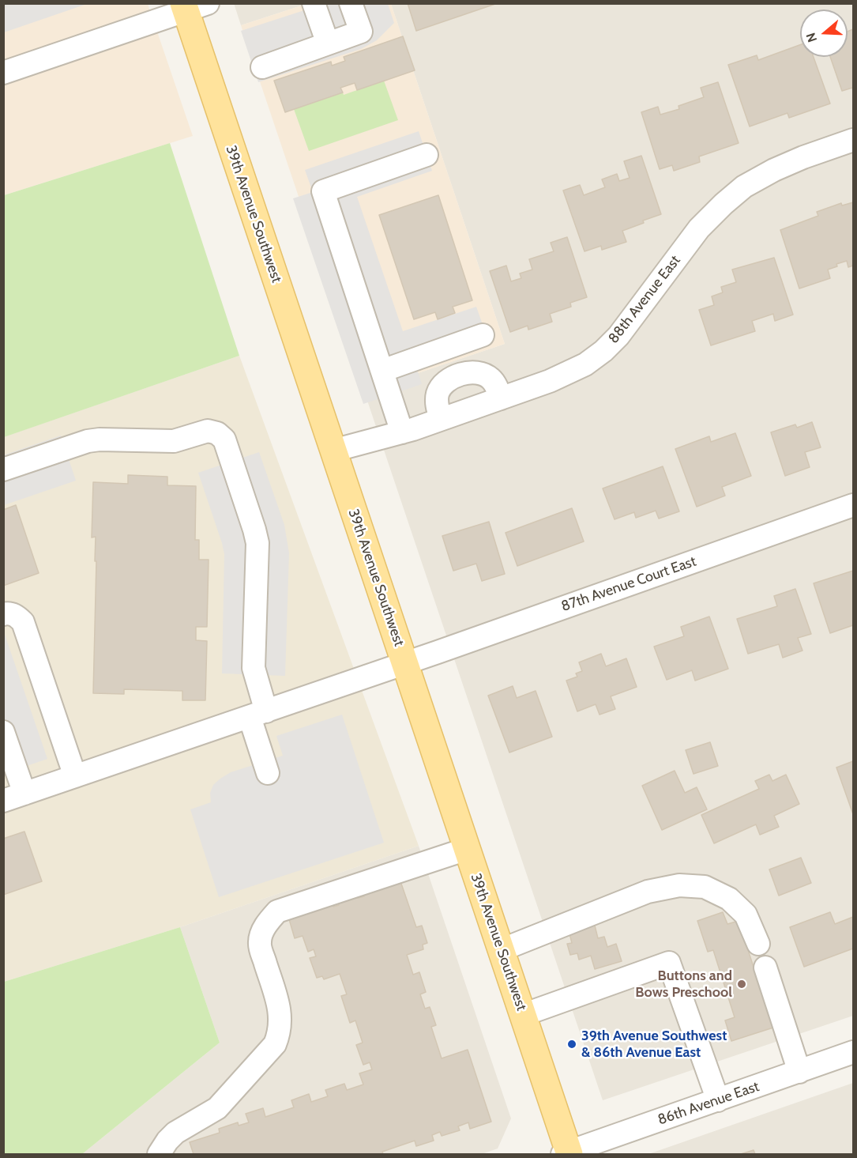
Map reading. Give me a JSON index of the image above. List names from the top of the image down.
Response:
{
  "streets": {
    "main road": ["39th Avenue Southwest"],
    "street": ["88th Avenue East", "87th Avenue Court East", "86th Avenue East"]
  },
  "crossings": [
    ["39th Avenue Southwest", "88th Avenue East"],
    ["39th Avenue Southwest", "87th Avenue Court East"],
    ["39th Avenue Southwest", "86th Avenue East"]
  ],
  "places": ["Buttons and Bows Preschool", "39th Avenue Southwest & 86th Avenue East"],
  "north": "left"
}
